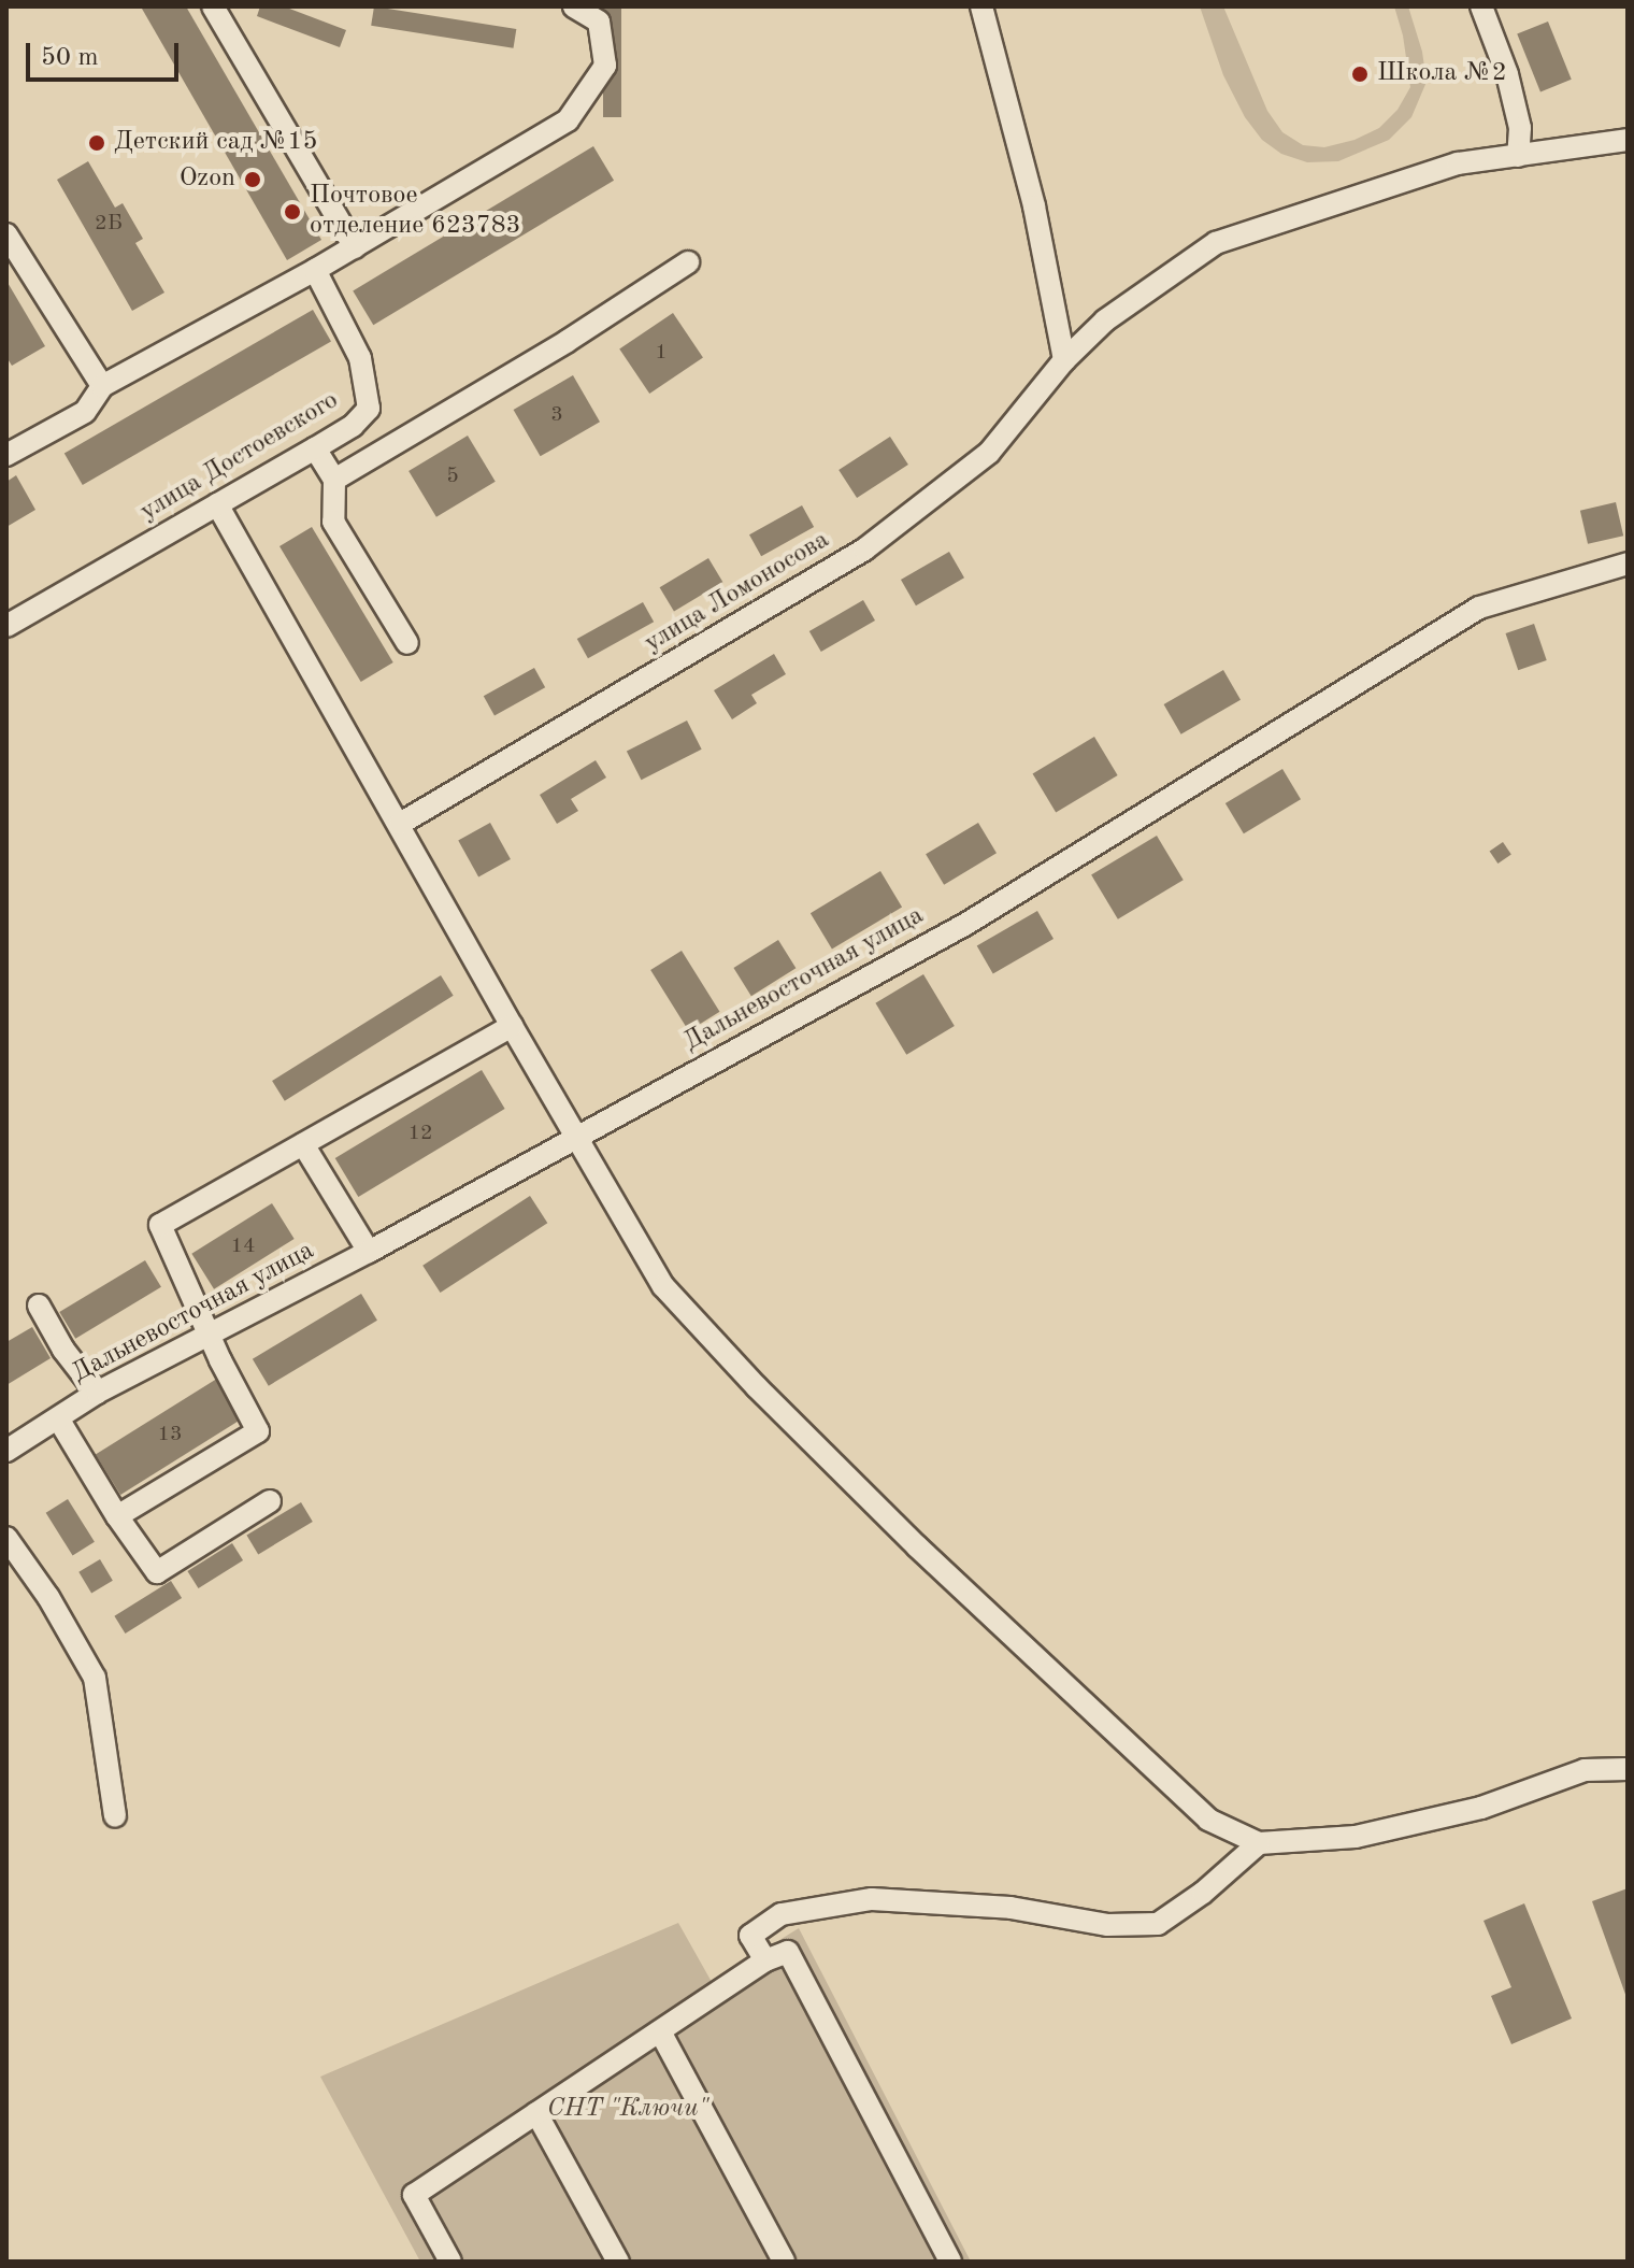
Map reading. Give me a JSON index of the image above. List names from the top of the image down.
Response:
{
  "streets": {
    "street": ["улица Достоевского", "улица Ломоносова", "Дальневосточная улица"]
  },
  "parks": ["СНТ \"Ключи\""],
  "places": [
    "Школа №2",
    "Детский сад №15",
    "Ozon",
    "Почтовое отделение 623783"
  ],
  "house_numbers": [
    "2Б",
    "1",
    "3",
    "5",
    "12",
    "14",
    "13"
  ],
  "scale_bar": "50 m"
}
